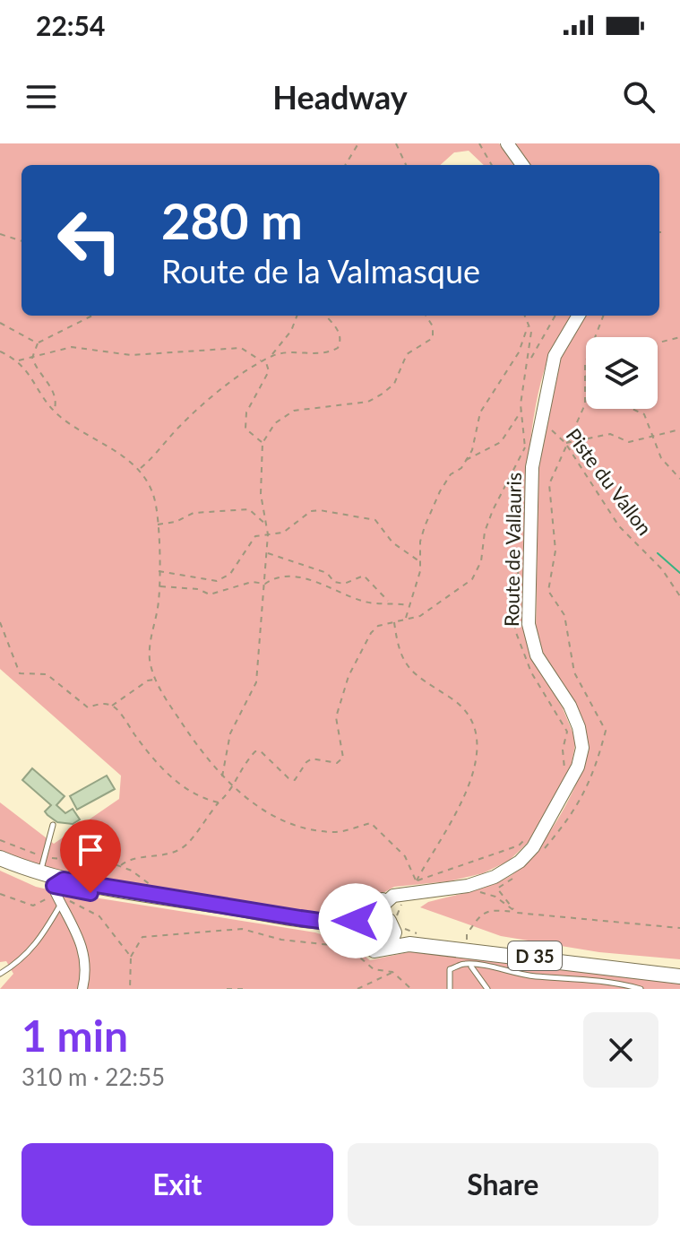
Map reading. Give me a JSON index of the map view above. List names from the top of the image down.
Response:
{
  "streets": {
    "main road": ["Route de Vallauris", "D 35"],
    "path": ["Piste du Vallon"]
  },
  "crossings": [
    ["Piste du Vallon", "Route de Vallauris"]
  ],
  "page": {
    "status": "22:54",
    "header": "Headway",
    "turn": ["280 m", "Route de la Valmasque"],
    "heading": ["1 min", "310 m · 22:55"],
    "buttons": ["Exit", "Share"]
  }
}
